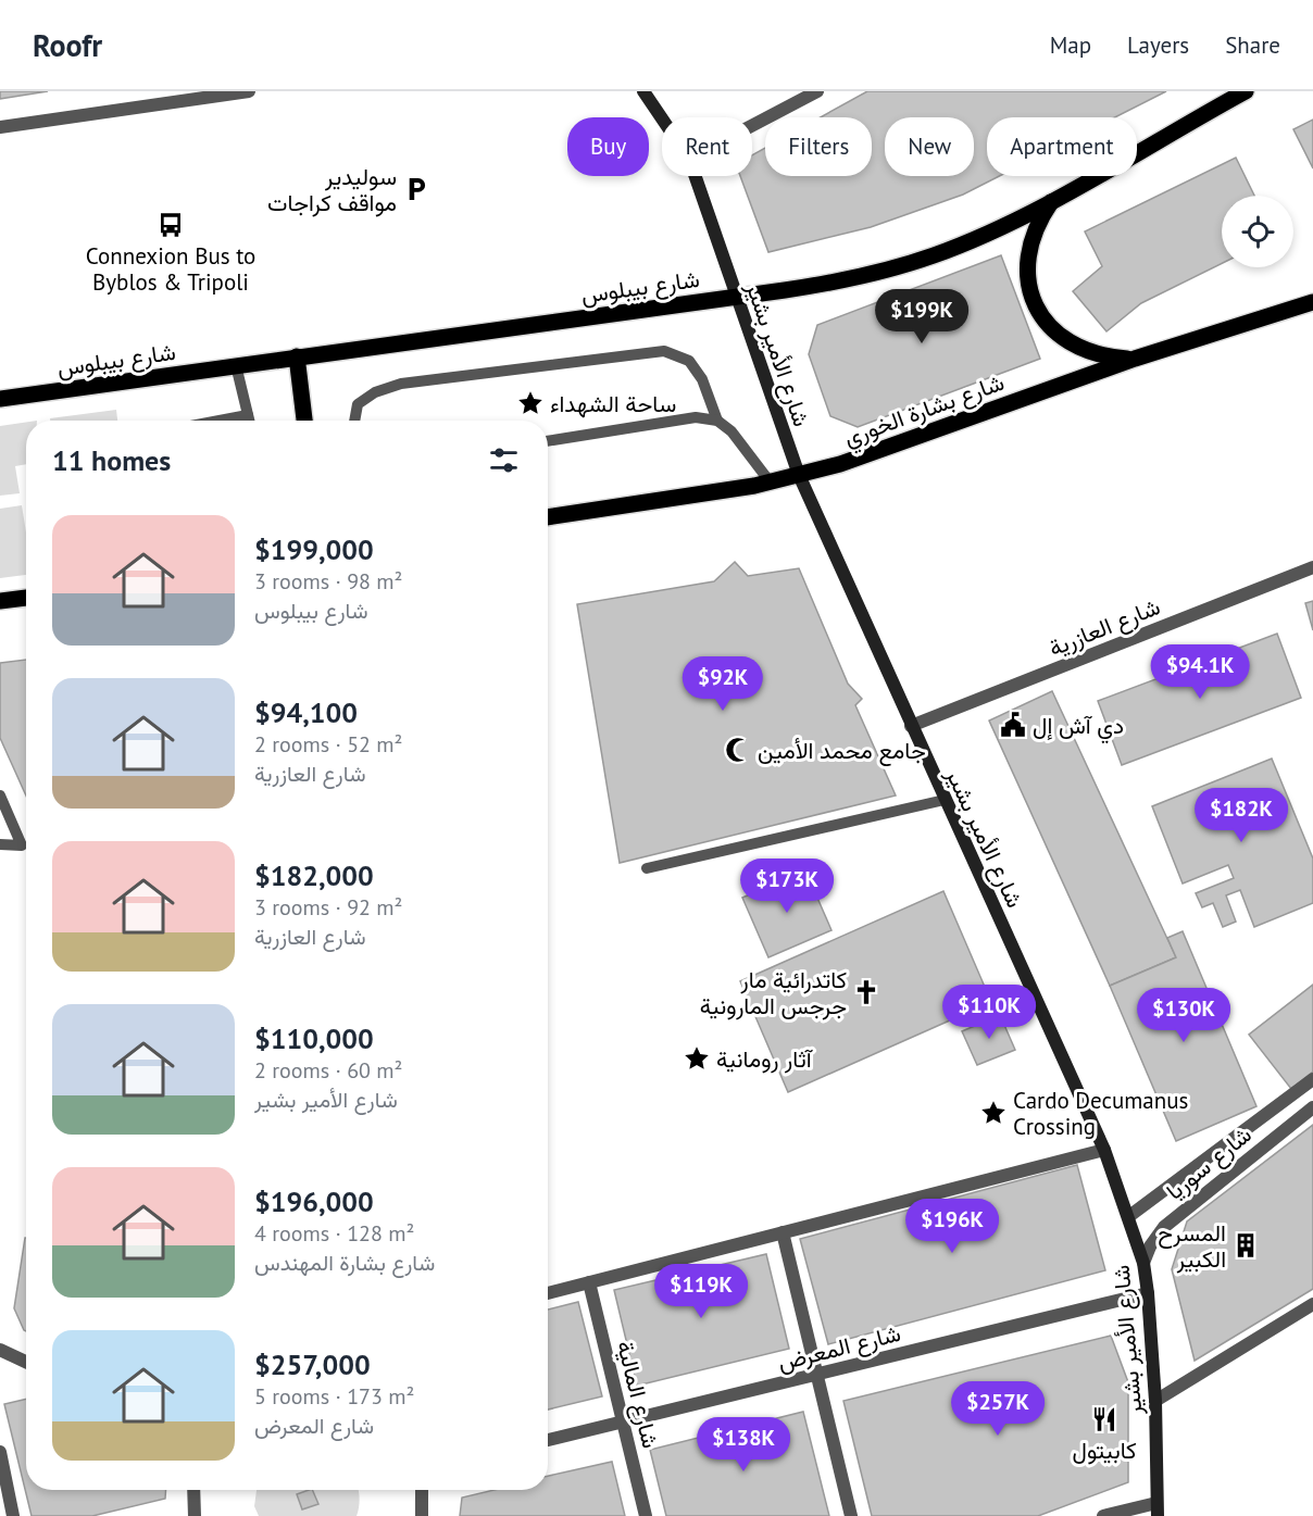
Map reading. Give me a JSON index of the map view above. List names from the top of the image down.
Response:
{
  "streets": {
    "main road": ["شارع بيبلوس", "شارع بشارة الخوري"],
    "street": [
      "شارع الأمير بشير",
      "شارع العازرية",
      "شارع سوريا",
      "شارع المعرض",
      "شارع المالية"
    ]
  },
  "crossings": [
    ["شارع بيبلوس", "شارع الأمير بشير"],
    ["شارع الأمير بشير", "شارع بشارة الخوري"],
    ["شارع الأمير بشير", "شارع العازرية"],
    ["شارع الأمير بشير", "شارع سوريا"],
    ["شارع الأمير بشير", "شارع المعرض"],
    ["شارع المعرض", "شارع المالية"]
  ],
  "places": {
    "parking": ["سوليدير مواقف كراجات"],
    "bus stop": ["Connexion Bus to Byblos & Tripoli"],
    "place": ["ساحة الشهداء", "آثار رومانية", "Cardo Decumanus Crossing"],
    "public building": ["دي آش إل"],
    "mosque": ["جامع محمد الأمين"],
    "church": ["كاتدرائية مار جرجس المارونية"],
    "building": ["المسرح الكبير"],
    "restaurant": ["كابيتول"]
  },
  "page": {
    "header": "Roofr",
    "nav": ["Map", "Layers", "Share"],
    "chip": [
      "Buy",
      "Rent",
      "Filters",
      "New",
      "Apartment"
    ],
    "price": [
      "$199K",
      "$94.1K",
      "$92K",
      "$182K",
      "$173K",
      "$110K",
      "$130K",
      "$196K",
      "$119K",
      "$257K",
      "$138K"
    ],
    "heading": "11 homes",
    "list": [
      {
        "name": "$199,000",
        "note": "3 rooms · 98 m² · شارع بيبلوس"
      },
      {
        "name": "$94,100",
        "note": "2 rooms · 52 m² · شارع العازرية"
      },
      {
        "name": "$182,000",
        "note": "3 rooms · 92 m² · شارع العازرية"
      },
      {
        "name": "$110,000",
        "note": "2 rooms · 60 m² · شارع الأمير بشير"
      },
      {
        "name": "$196,000",
        "note": "4 rooms · 128 m² · شارع بشارة المهندس"
      },
      {
        "name": "$257,000",
        "note": "5 rooms · 173 m² · شارع المعرض"
      }
    ]
  }
}
